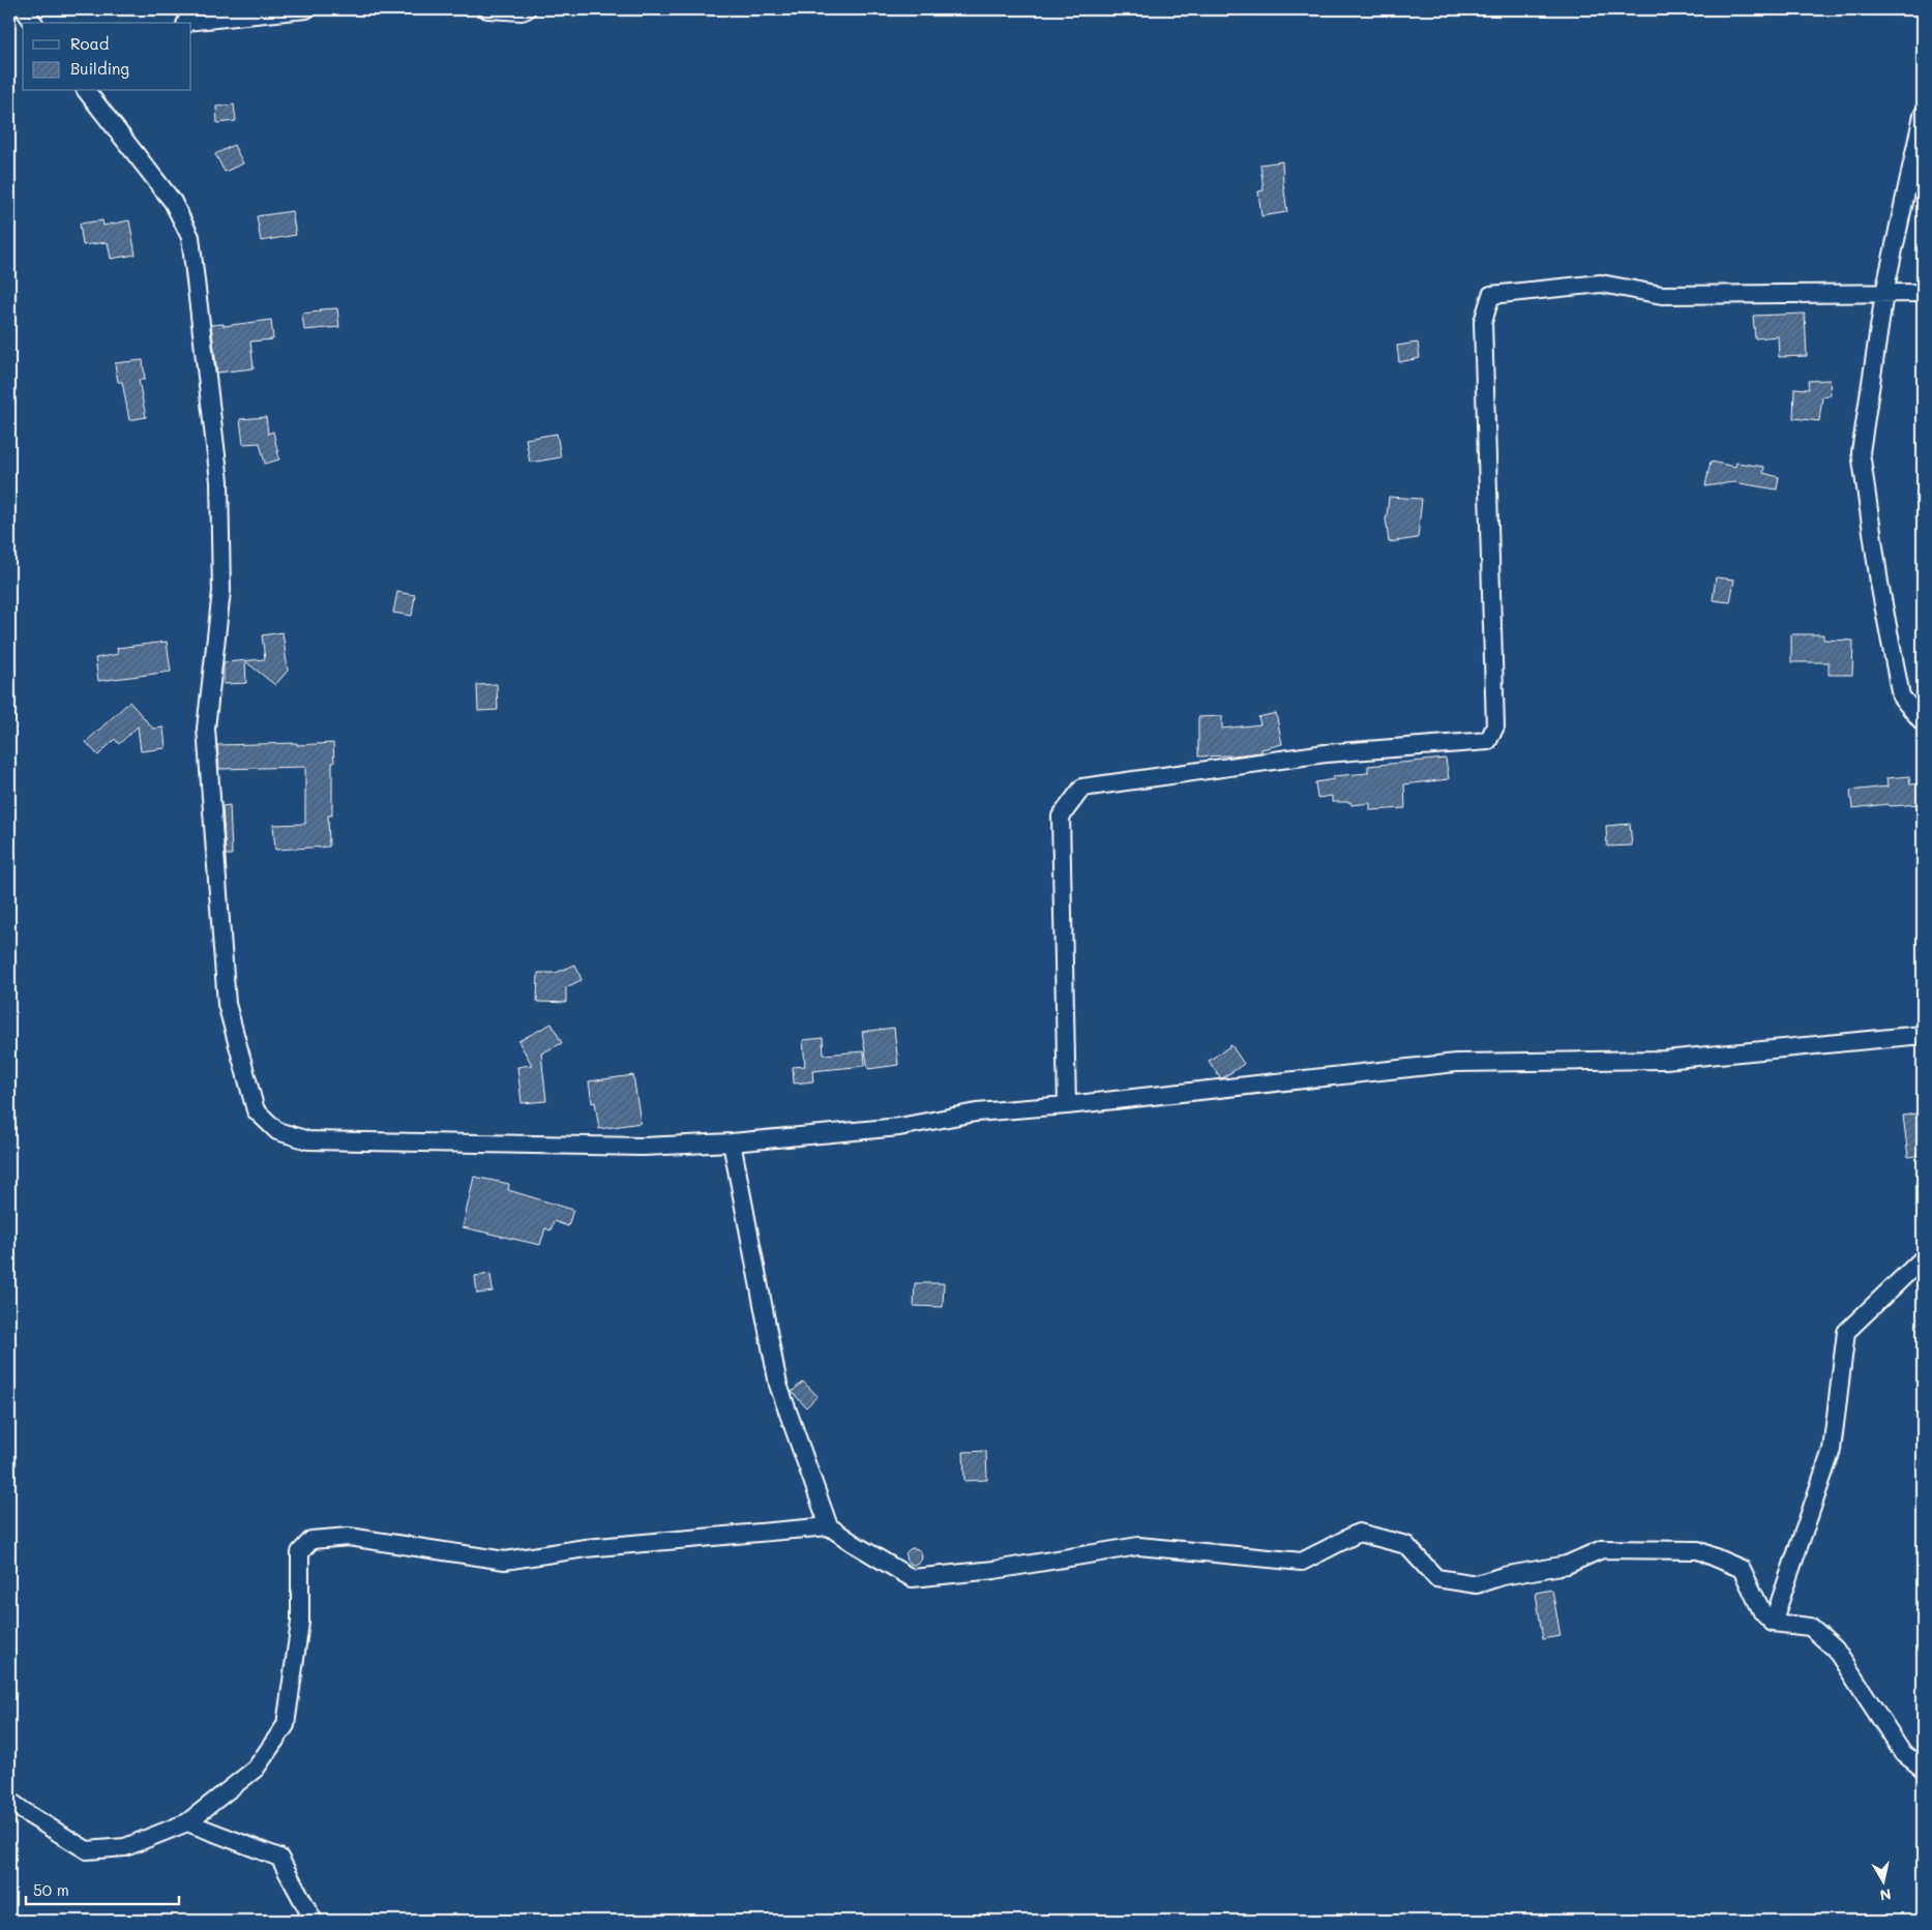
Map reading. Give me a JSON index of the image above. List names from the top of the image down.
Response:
{
  "legend": ["Road", "Building"],
  "scale_bar": "50 m",
  "north": "bottom"
}
